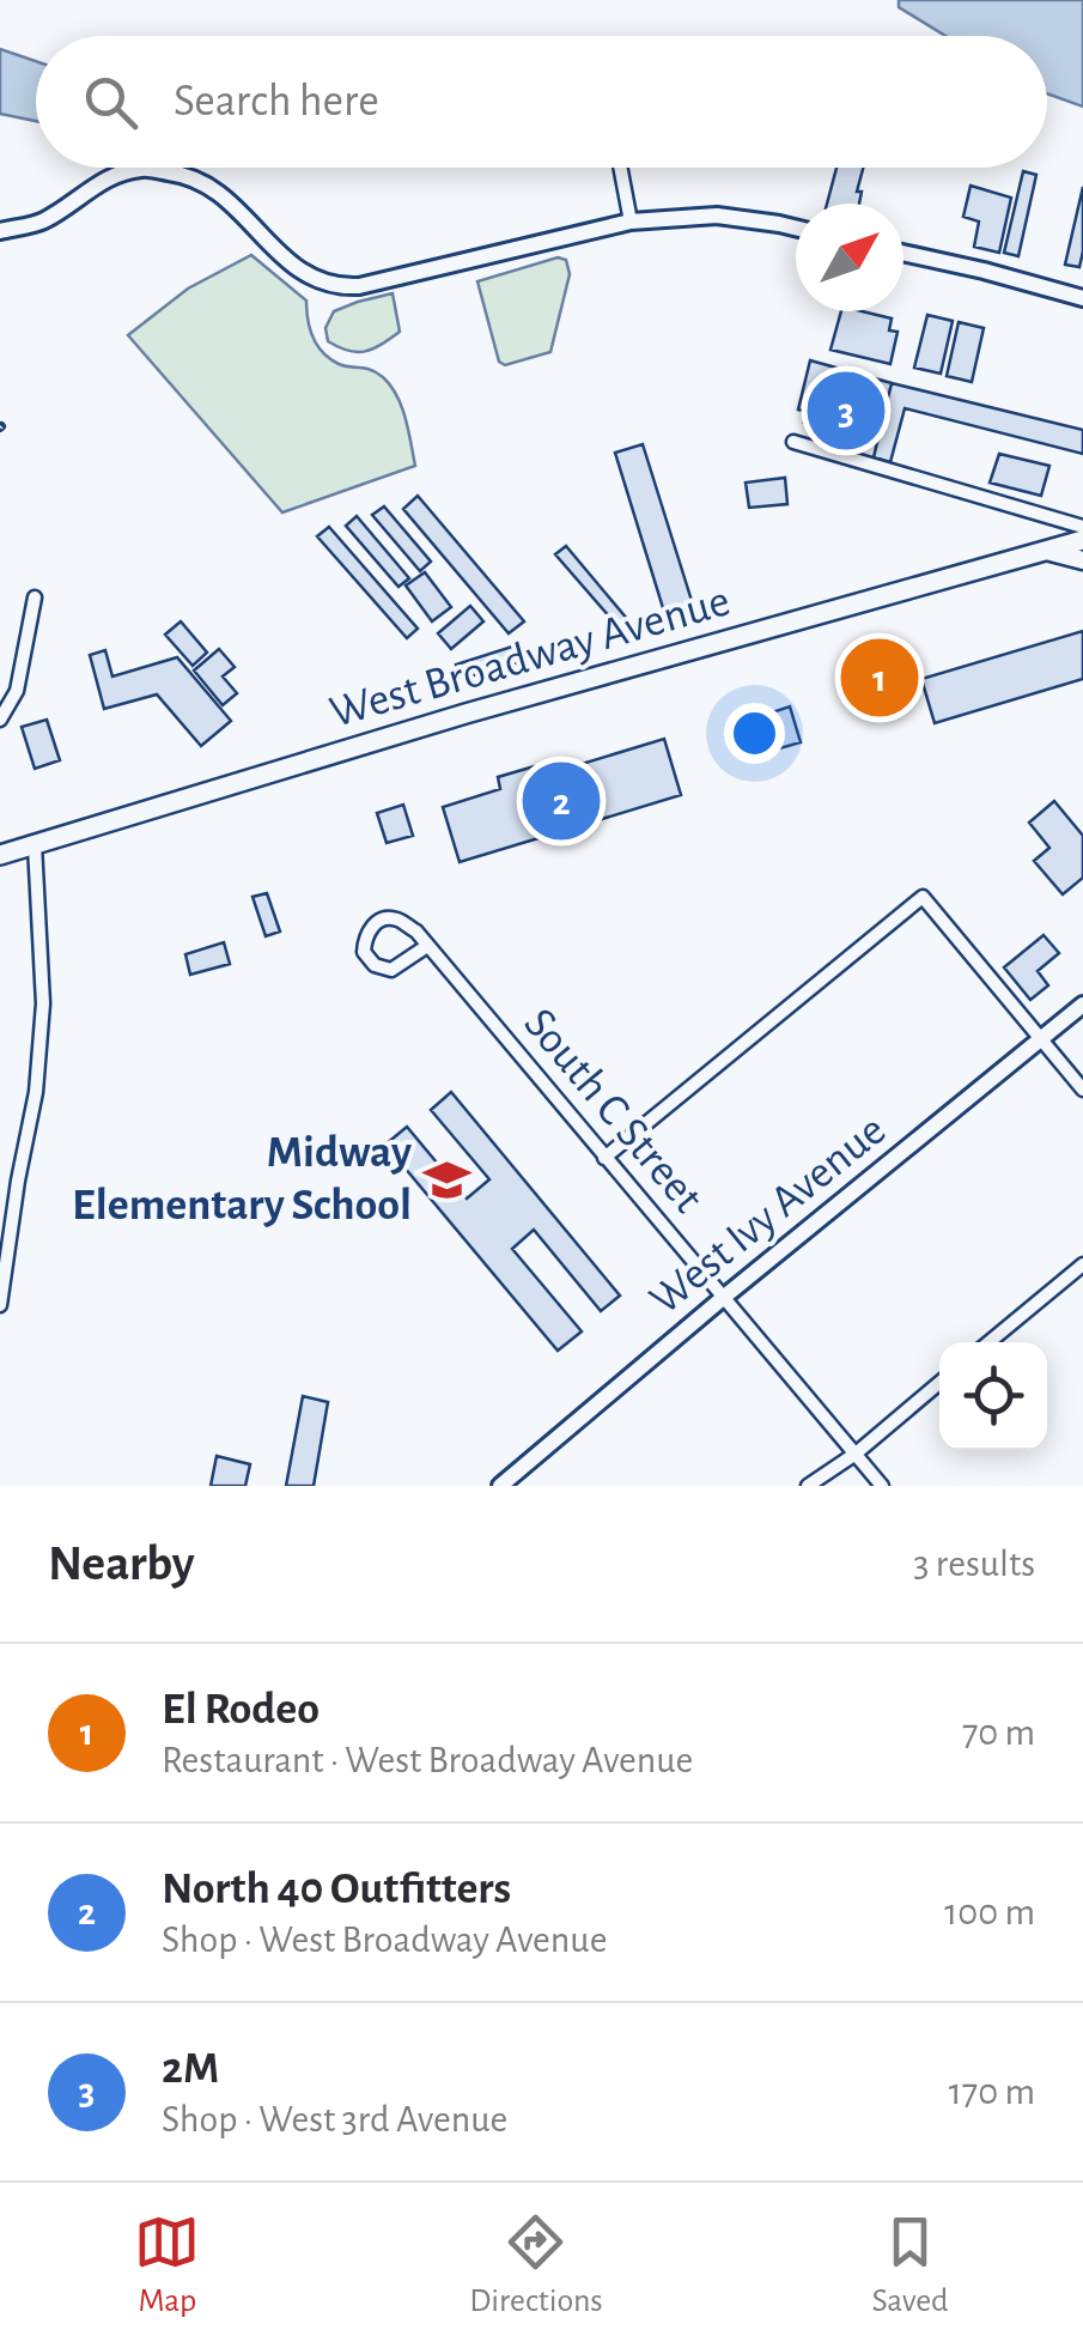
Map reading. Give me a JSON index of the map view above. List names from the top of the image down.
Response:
{
  "streets": {
    "main road": ["West Broadway Avenue"],
    "street": ["South C Street", "West Ivy Avenue"]
  },
  "crossings": [
    ["South C Street", "West Ivy Avenue"]
  ],
  "places": {
    "school or university": ["Midway Elementary School"]
  },
  "north": "top right",
  "page": {
    "search": "Search here",
    "pins": ["3", "1", "2"],
    "heading": ["Nearby", "3 results"],
    "list": [
      {
        "mark": "1",
        "name": "El Rodeo",
        "note": "Restaurant · West Broadway Avenue",
        "value": "70 m"
      },
      {
        "mark": "2",
        "name": "North 40 Outfitters",
        "note": "Shop · West Broadway Avenue",
        "value": "100 m"
      },
      {
        "mark": "3",
        "name": "2M",
        "note": "Shop · West 3rd Avenue",
        "value": "170 m"
      }
    ],
    "nav": ["Map", "Directions", "Saved"]
  }
}
